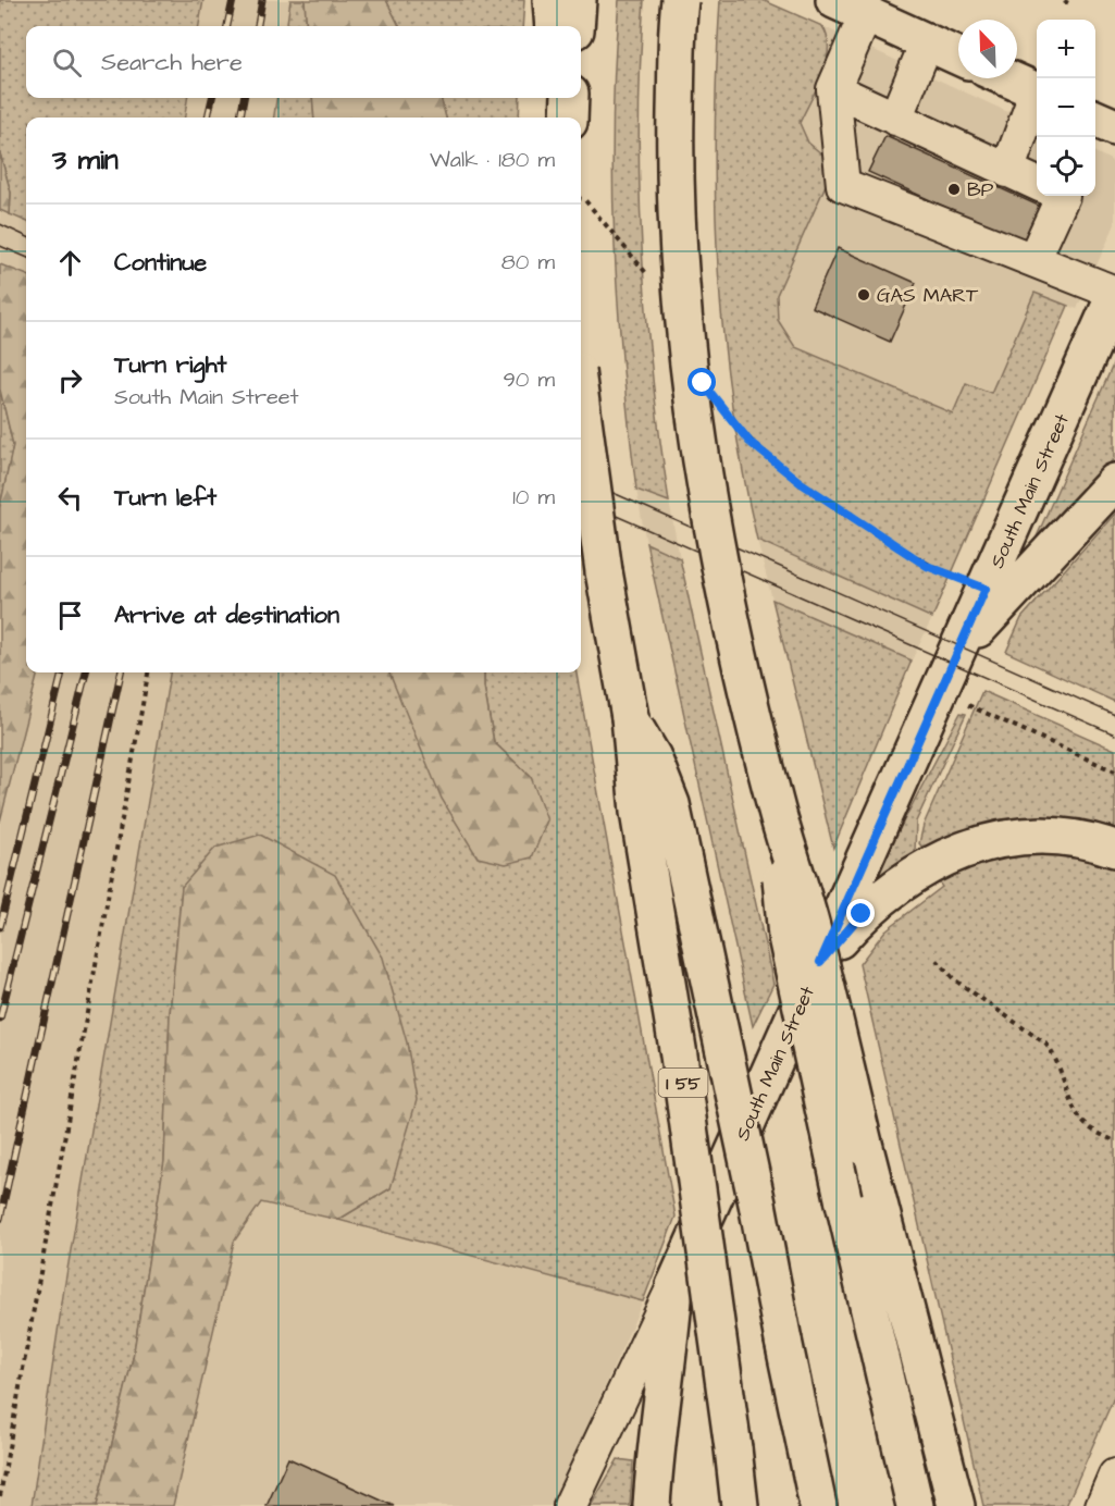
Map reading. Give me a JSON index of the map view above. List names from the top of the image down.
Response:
{
  "streets": {
    "main road": ["South Main Street", "I 55"]
  },
  "places": ["BP", "GAS MART"],
  "north": "top left",
  "page": {
    "map_buttons": ["+", "−"],
    "search": "Search here",
    "heading": ["3 min", "Walk · 180 m"],
    "list": [
      ["Continue", "80 m"],
      ["Turn right", "South Main Street", "90 m"],
      ["Turn left", "10 m"],
      "Arrive at destination"
    ]
  }
}
